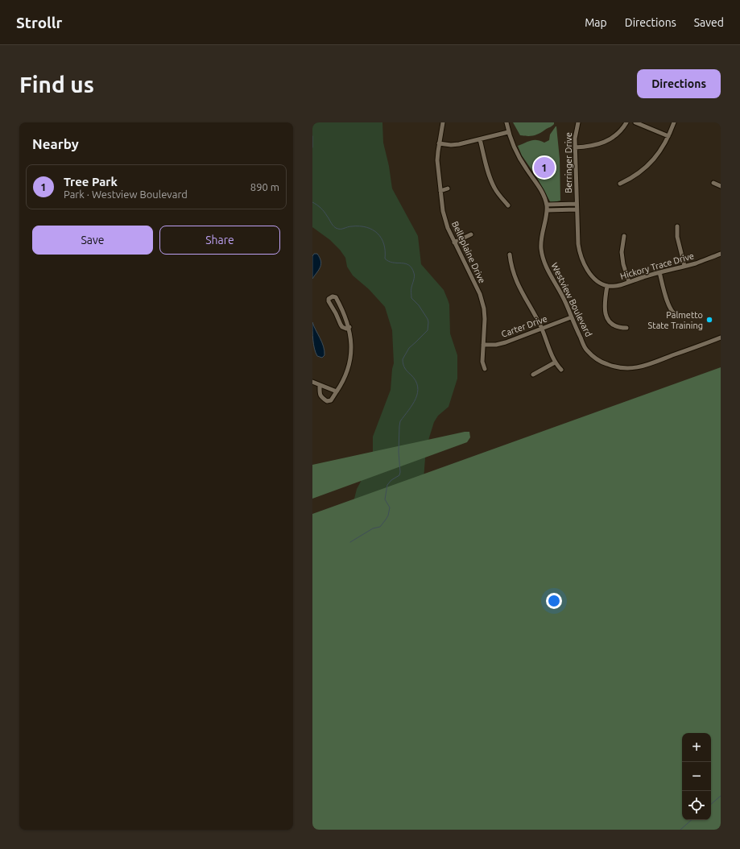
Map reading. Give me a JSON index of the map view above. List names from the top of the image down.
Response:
{
  "streets": {
    "street": [
      "Berringer Drive",
      "Belleplaine Drive",
      "Hickory Trace Drive",
      "Westview Boulevard",
      "Carter Drive"
    ]
  },
  "crossings": [
    ["Belleplaine Drive", "Carter Drive"],
    ["Westview Boulevard", "Carter Drive"]
  ],
  "places": ["Palmetto State Training"],
  "page": {
    "header": "Strollr",
    "nav": ["Map", "Directions", "Saved"],
    "buttons": [
      "Directions",
      ["Save", "Share"]
    ],
    "title": "Find us",
    "heading": "Nearby",
    "pins": "1",
    "list": [
      {
        "mark": "1",
        "name": "Tree Park",
        "note": "Park · Westview Boulevard",
        "value": "890 m"
      }
    ],
    "map_buttons": ["+", "−"]
  }
}
